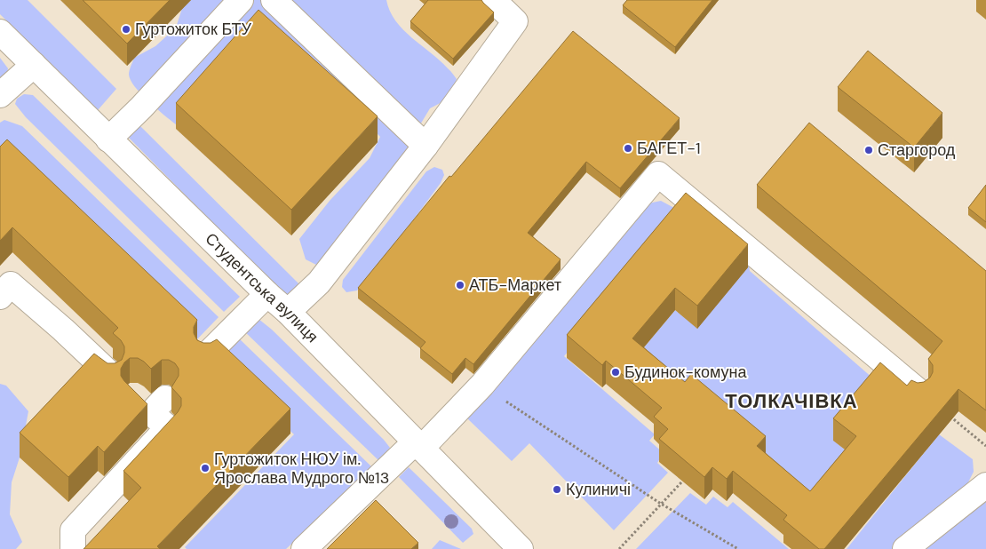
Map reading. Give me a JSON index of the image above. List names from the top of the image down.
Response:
{
  "streets": {
    "street": ["Студентська вулиця"]
  },
  "districts": ["ТОЛКАЧІВКА"],
  "places": [
    "Гуртожиток БТУ",
    "БАГЕТ-1",
    "Старгород",
    "АТБ-Маркет",
    "Будинок-комуна",
    "Гуртожиток НЮУ ім. Ярослава Мудрого №13",
    "Кулиничі"
  ]
}
